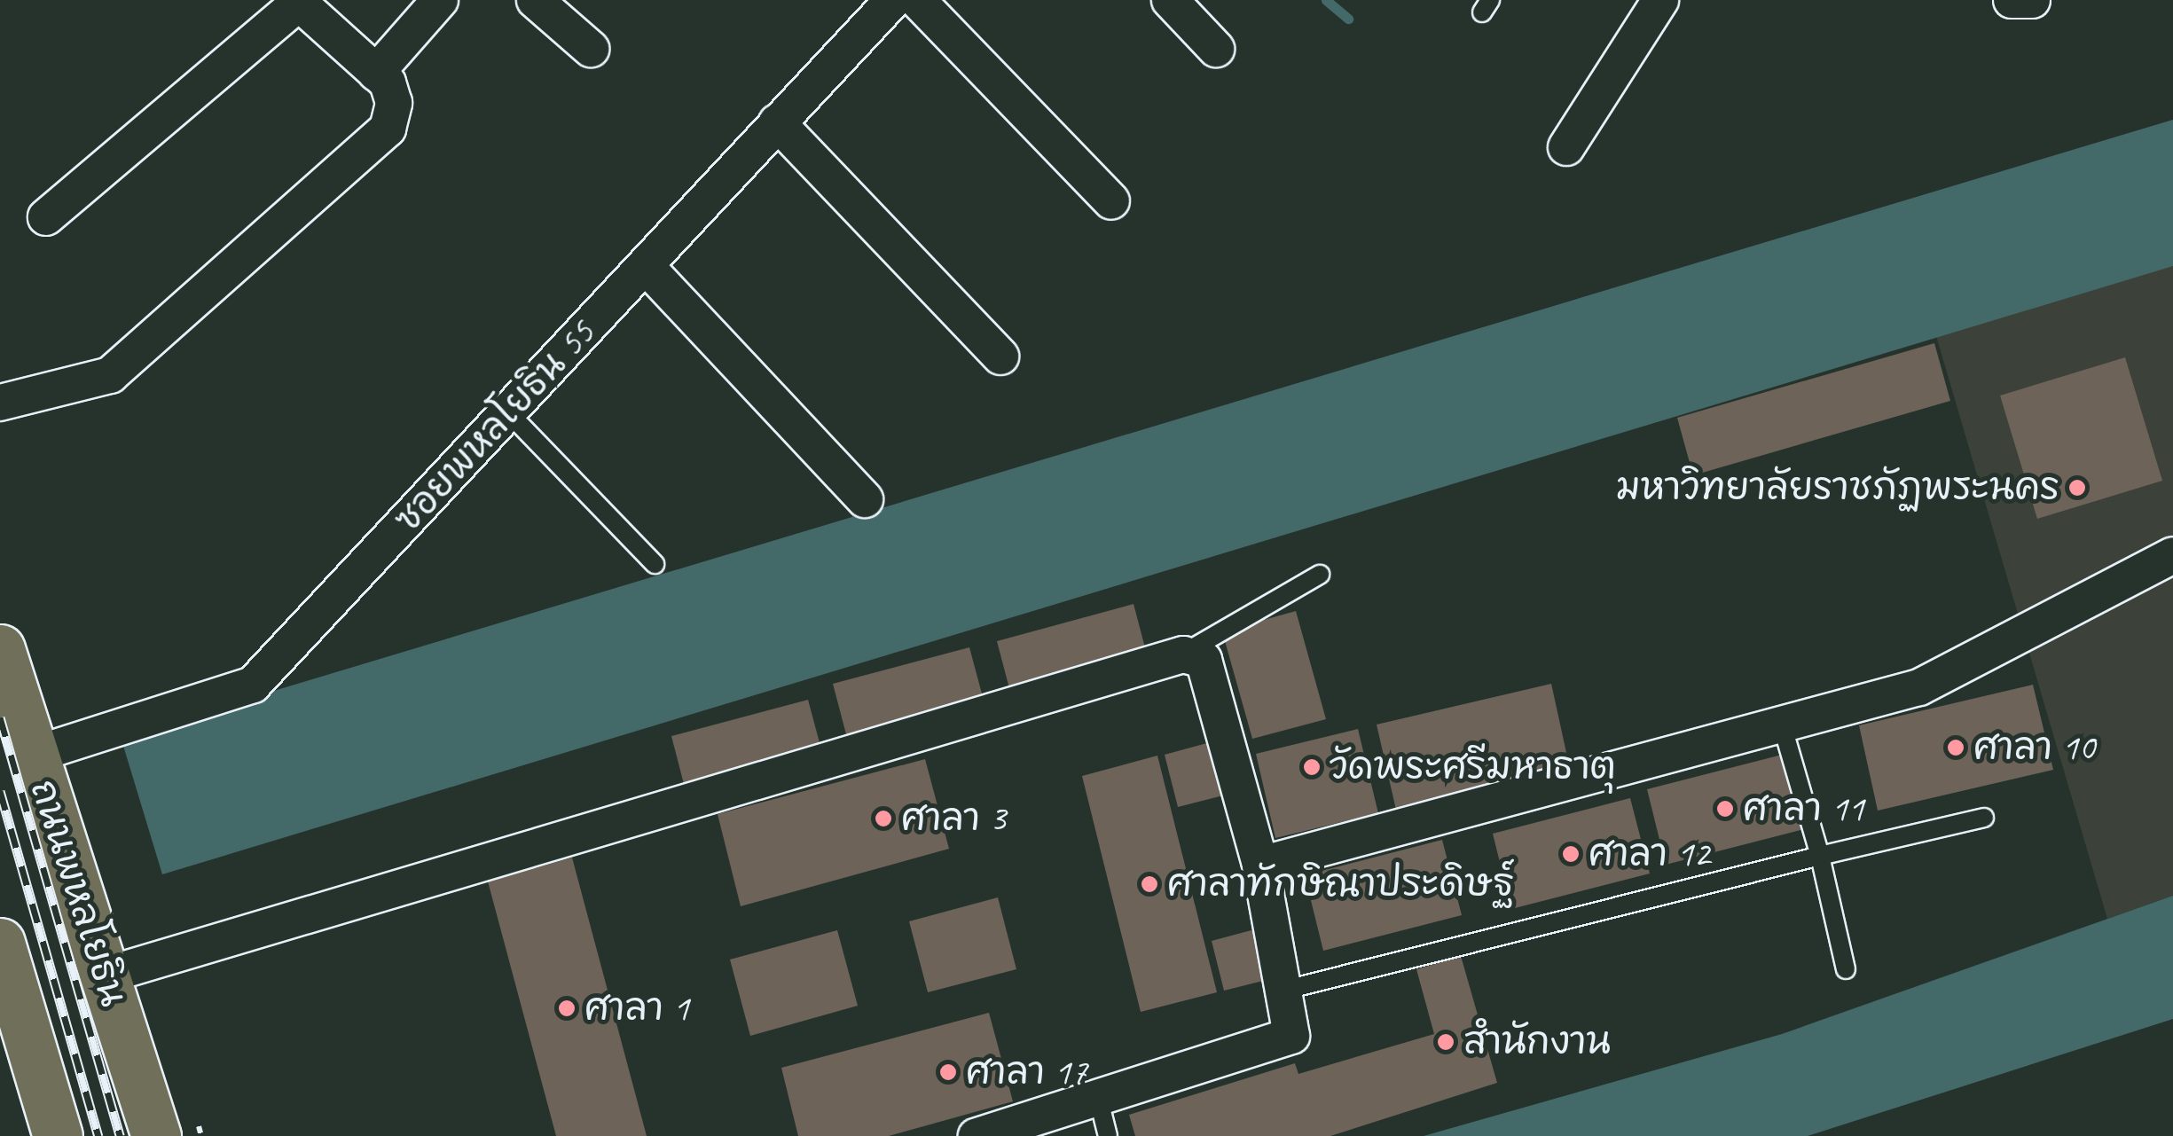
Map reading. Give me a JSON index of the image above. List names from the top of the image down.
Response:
{
  "streets": {
    "main road": ["ถนนพหลโยธิน"],
    "street": ["ซอยพหลโยธิน 55"]
  },
  "crossings": [
    ["ซอยพหลโยธิน 55", "ถนนพหลโยธิน"]
  ],
  "places": [
    "มหาวิทยาลัยราชภัฏพระนคร",
    "ศาลา 10",
    "วัดพระศรีมหาธาตุ",
    "ศาลา 11",
    "ศาลา 3",
    "ศาลา 12",
    "ศาลาทักษิณาประดิษฐ์",
    "ศาลา 1",
    "สำนักงาน",
    "ศาลา 17"
  ]
}
